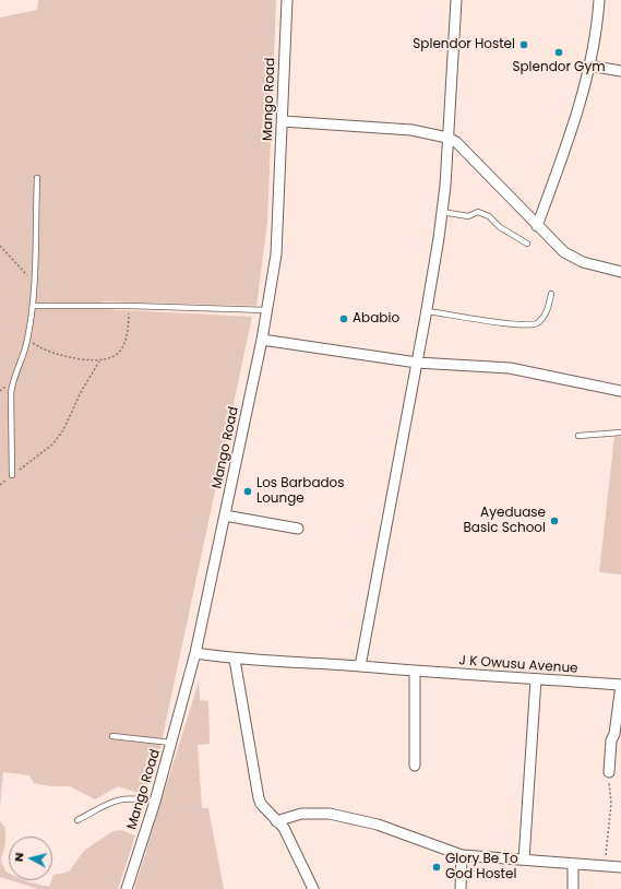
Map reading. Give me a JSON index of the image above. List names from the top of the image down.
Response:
{
  "streets": {
    "street": ["Mango Road", "J K Owusu Avenue"]
  },
  "crossings": [
    ["Mango Road", "J K Owusu Avenue"]
  ],
  "places": [
    "Splendor Hostel",
    "Splendor Gym",
    "Ababio",
    "Los Barbados Lounge",
    "Ayeduase Basic School",
    "Glory Be To God Hostel"
  ],
  "north": "left"
}
